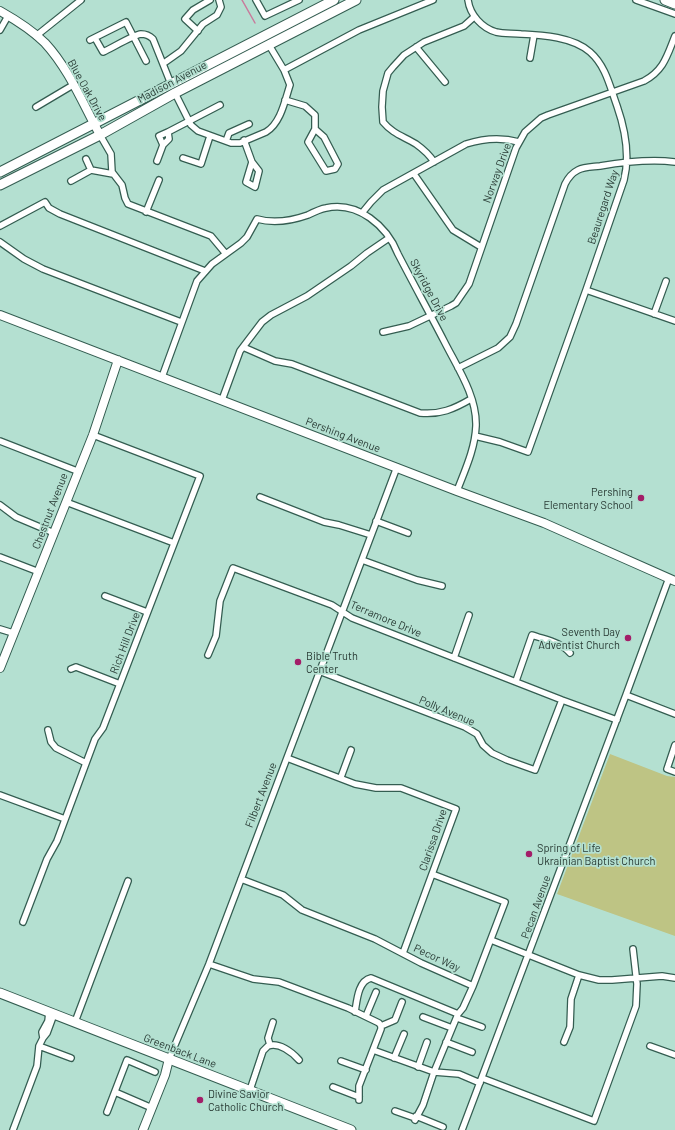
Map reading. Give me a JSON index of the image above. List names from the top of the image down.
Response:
{
  "streets": {
    "main road": ["Madison Avenue", "Greenback Lane"],
    "street": [
      "Blue Oak Drive",
      "Norway Drive",
      "Beauregard Way",
      "Skyridge Drive",
      "Pershing Avenue",
      "Chestnut Avenue",
      "Terramore Drive",
      "Rich Hill Drive",
      "Polly Avenue",
      "Filbert Avenue",
      "Clarissa Drive",
      "Pecan Avenue",
      "Pecor Way"
    ]
  },
  "crossings": [
    ["Madison Avenue", "Blue Oak Drive"],
    ["Norway Drive", "Beauregard Way"],
    ["Norway Drive", "Skyridge Drive"],
    ["Beauregard Way", "Skyridge Drive"],
    ["Skyridge Drive", "Pershing Avenue"],
    ["Pershing Avenue", "Chestnut Avenue"],
    ["Pershing Avenue", "Filbert Avenue"],
    ["Pershing Avenue", "Pecan Avenue"],
    ["Chestnut Avenue", "Rich Hill Drive"],
    ["Terramore Drive", "Polly Avenue"],
    ["Terramore Drive", "Filbert Avenue"],
    ["Terramore Drive", "Pecan Avenue"],
    ["Polly Avenue", "Filbert Avenue"],
    ["Filbert Avenue", "Clarissa Drive"],
    ["Filbert Avenue", "Pecor Way"],
    ["Filbert Avenue", "Greenback Lane"],
    ["Clarissa Drive", "Pecor Way"]
  ],
  "places": [
    "Pershing Elementary School",
    "Seventh Day Adventist Church",
    "Bible Truth Center",
    "Spring of Life Ukrainian Baptist Church",
    "Divine Savior Catholic Church"
  ]
}
